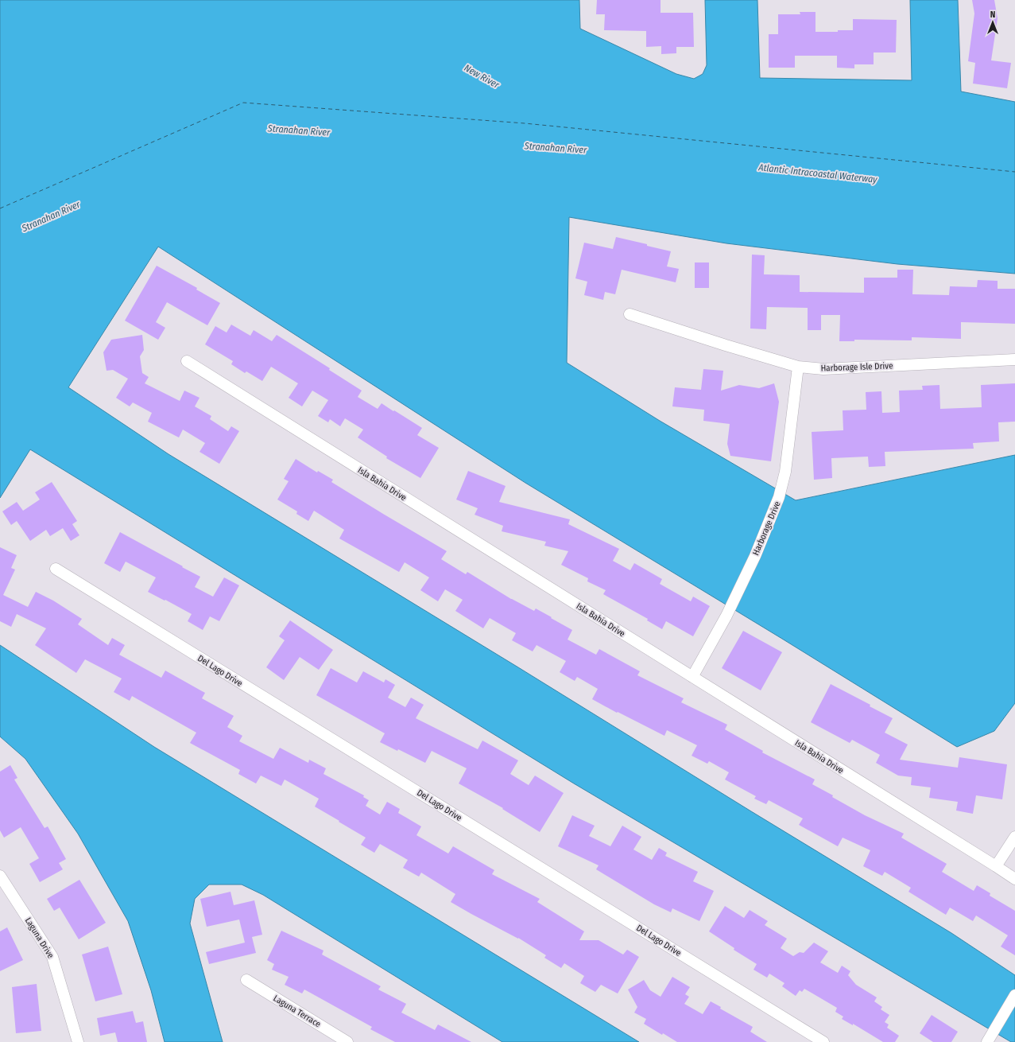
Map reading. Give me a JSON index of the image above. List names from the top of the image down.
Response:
{
  "streets": {
    "street": [
      "Harborage Isle Drive",
      "Isla Bahia Drive",
      "Harborage Drive",
      "Del Lago Drive",
      "Laguna Drive",
      "Laguna Terrace"
    ]
  },
  "crossings": [
    ["Harborage Isle Drive", "Harborage Drive"],
    ["Isla Bahia Drive", "Harborage Drive"]
  ],
  "water": ["New River", "Stranahan River", "Atlantic Intracoastal Waterway"],
  "north": "top"
}
